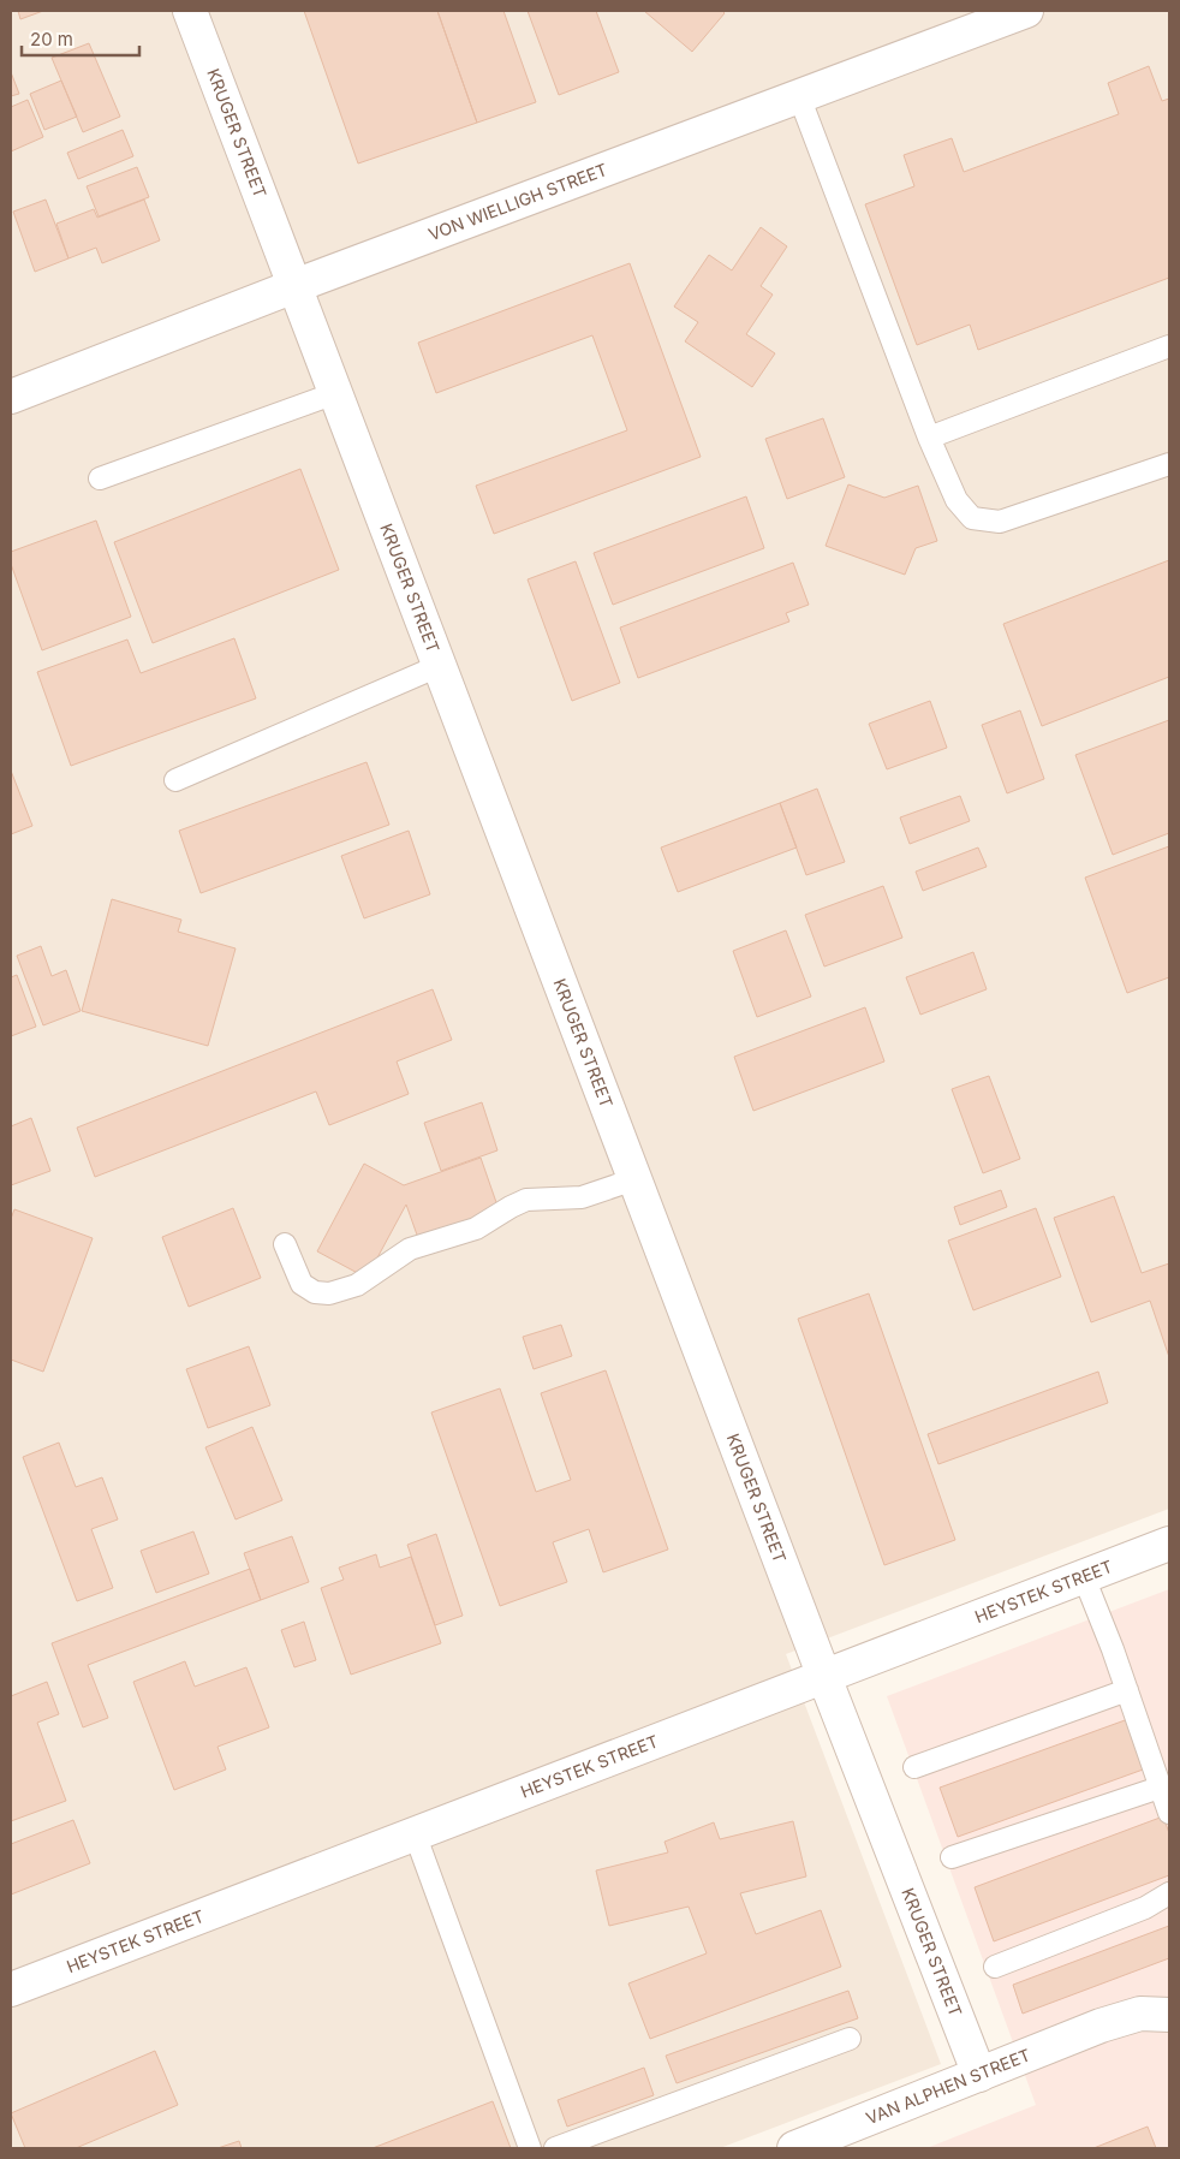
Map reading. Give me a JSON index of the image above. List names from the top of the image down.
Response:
{
  "streets": {
    "street": [
      "KRUGER STREET",
      "VON WIELLIGH STREET",
      "HEYSTEK STREET",
      "VAN ALPHEN STREET"
    ]
  },
  "crossings": [
    ["KRUGER STREET", "VON WIELLIGH STREET"],
    ["KRUGER STREET", "HEYSTEK STREET"],
    ["KRUGER STREET", "VAN ALPHEN STREET"]
  ],
  "scale_bar": "20 m"
}
